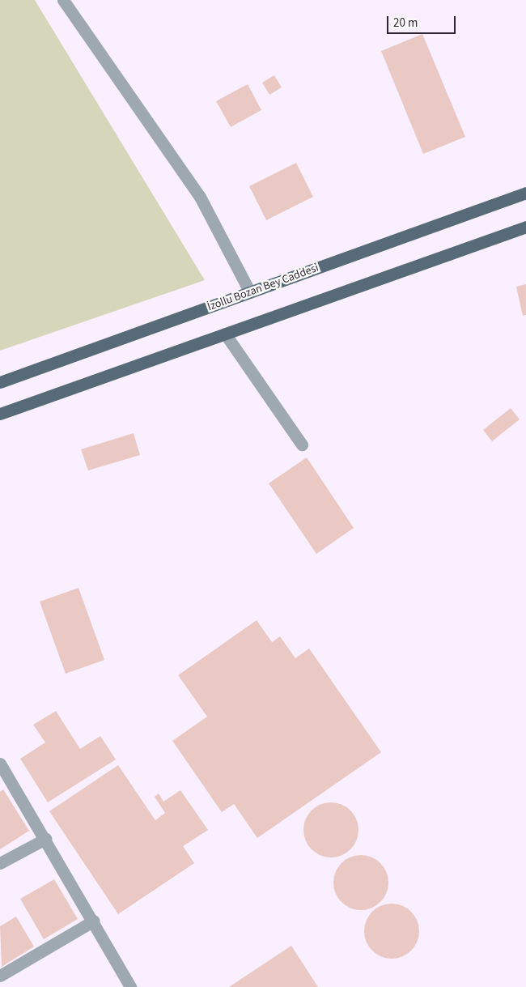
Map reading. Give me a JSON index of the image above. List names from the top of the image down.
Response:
{
  "streets": {
    "main road": ["İzollu Bozan Bey Caddesi"]
  },
  "scale_bar": "20 m"
}
